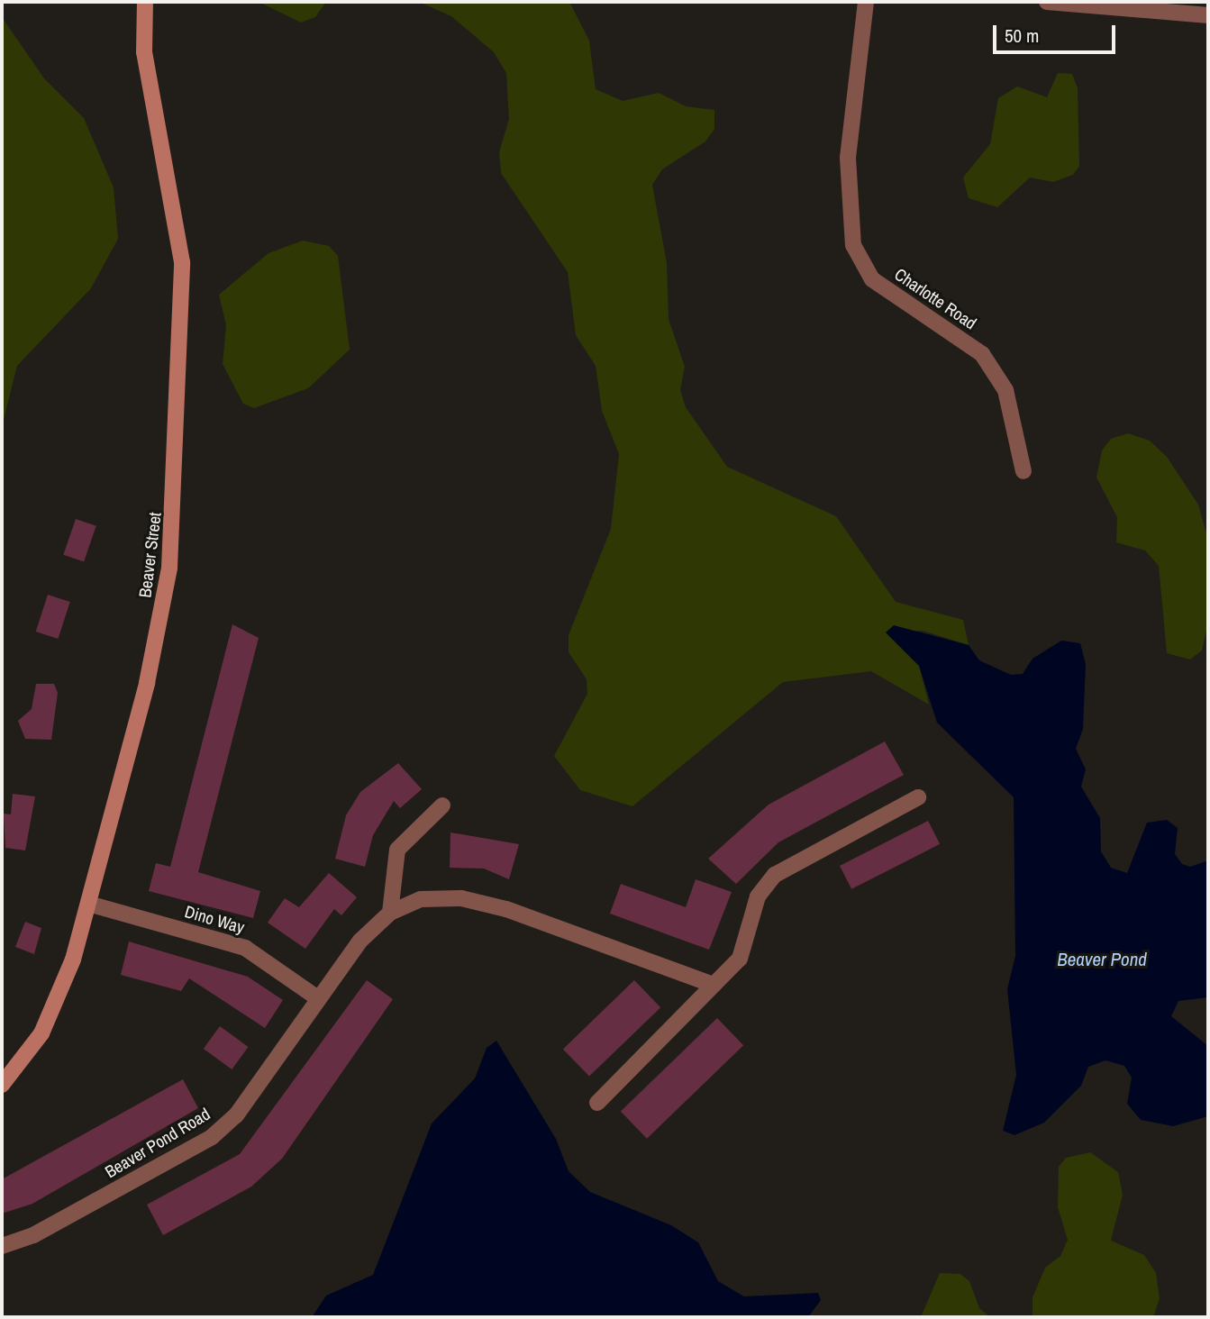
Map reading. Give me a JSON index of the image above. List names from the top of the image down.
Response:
{
  "streets": {
    "street": [
      "Charlotte Road",
      "Beaver Street",
      "Dino Way",
      "Beaver Pond Road"
    ]
  },
  "crossings": [
    ["Beaver Street", "Dino Way"],
    ["Dino Way", "Beaver Pond Road"]
  ],
  "water": ["Beaver Pond"],
  "scale_bar": "50 m"
}
